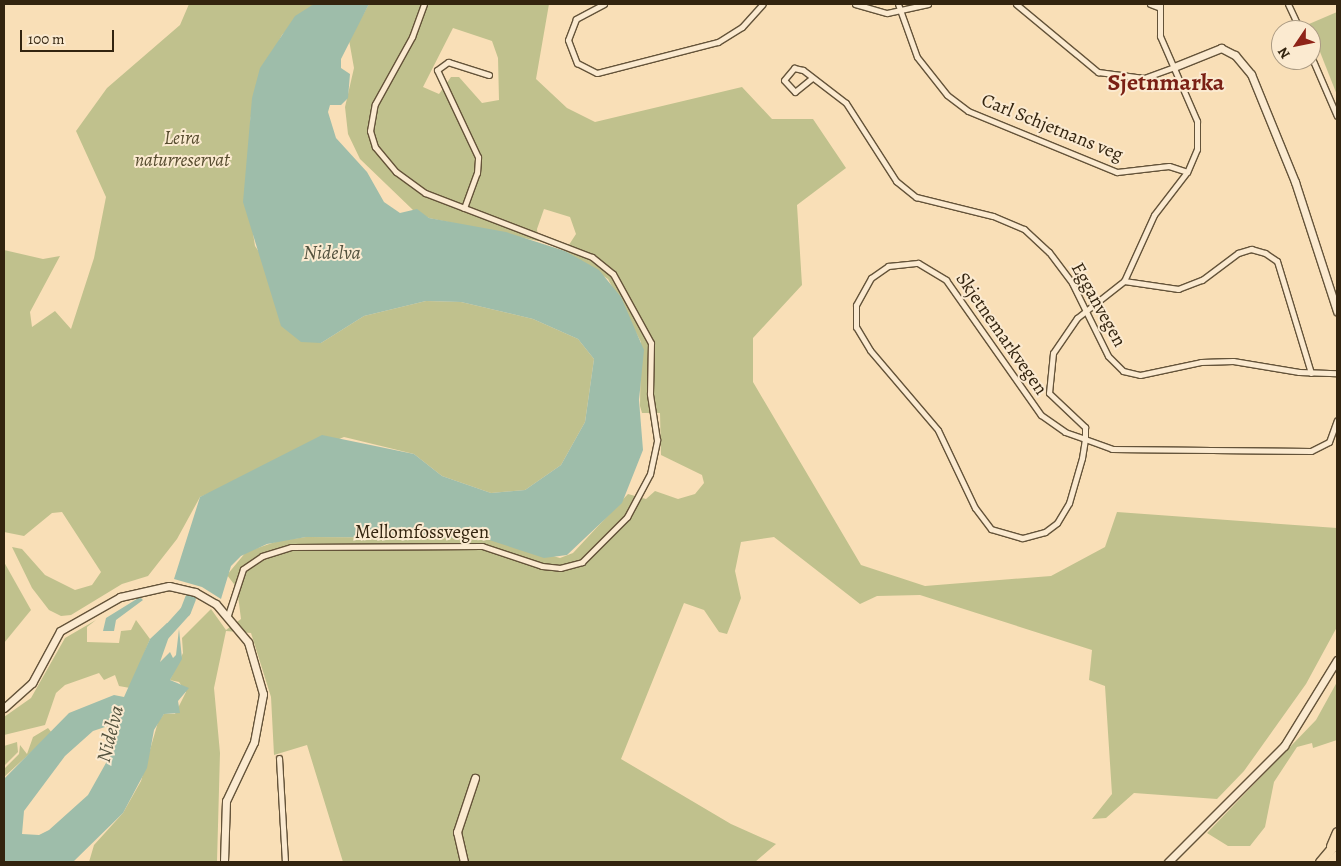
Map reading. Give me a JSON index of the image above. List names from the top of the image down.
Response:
{
  "streets": {
    "street": [
      "Carl Schjetnans veg",
      "Egganvegen",
      "Skjetnemarkvegen",
      "Mellomfossvegen"
    ]
  },
  "districts": ["Sjetnmarka"],
  "water": ["Nidelva"],
  "parks": ["Leira naturreservat"],
  "scale_bar": "100 m",
  "north": "bottom left"
}
